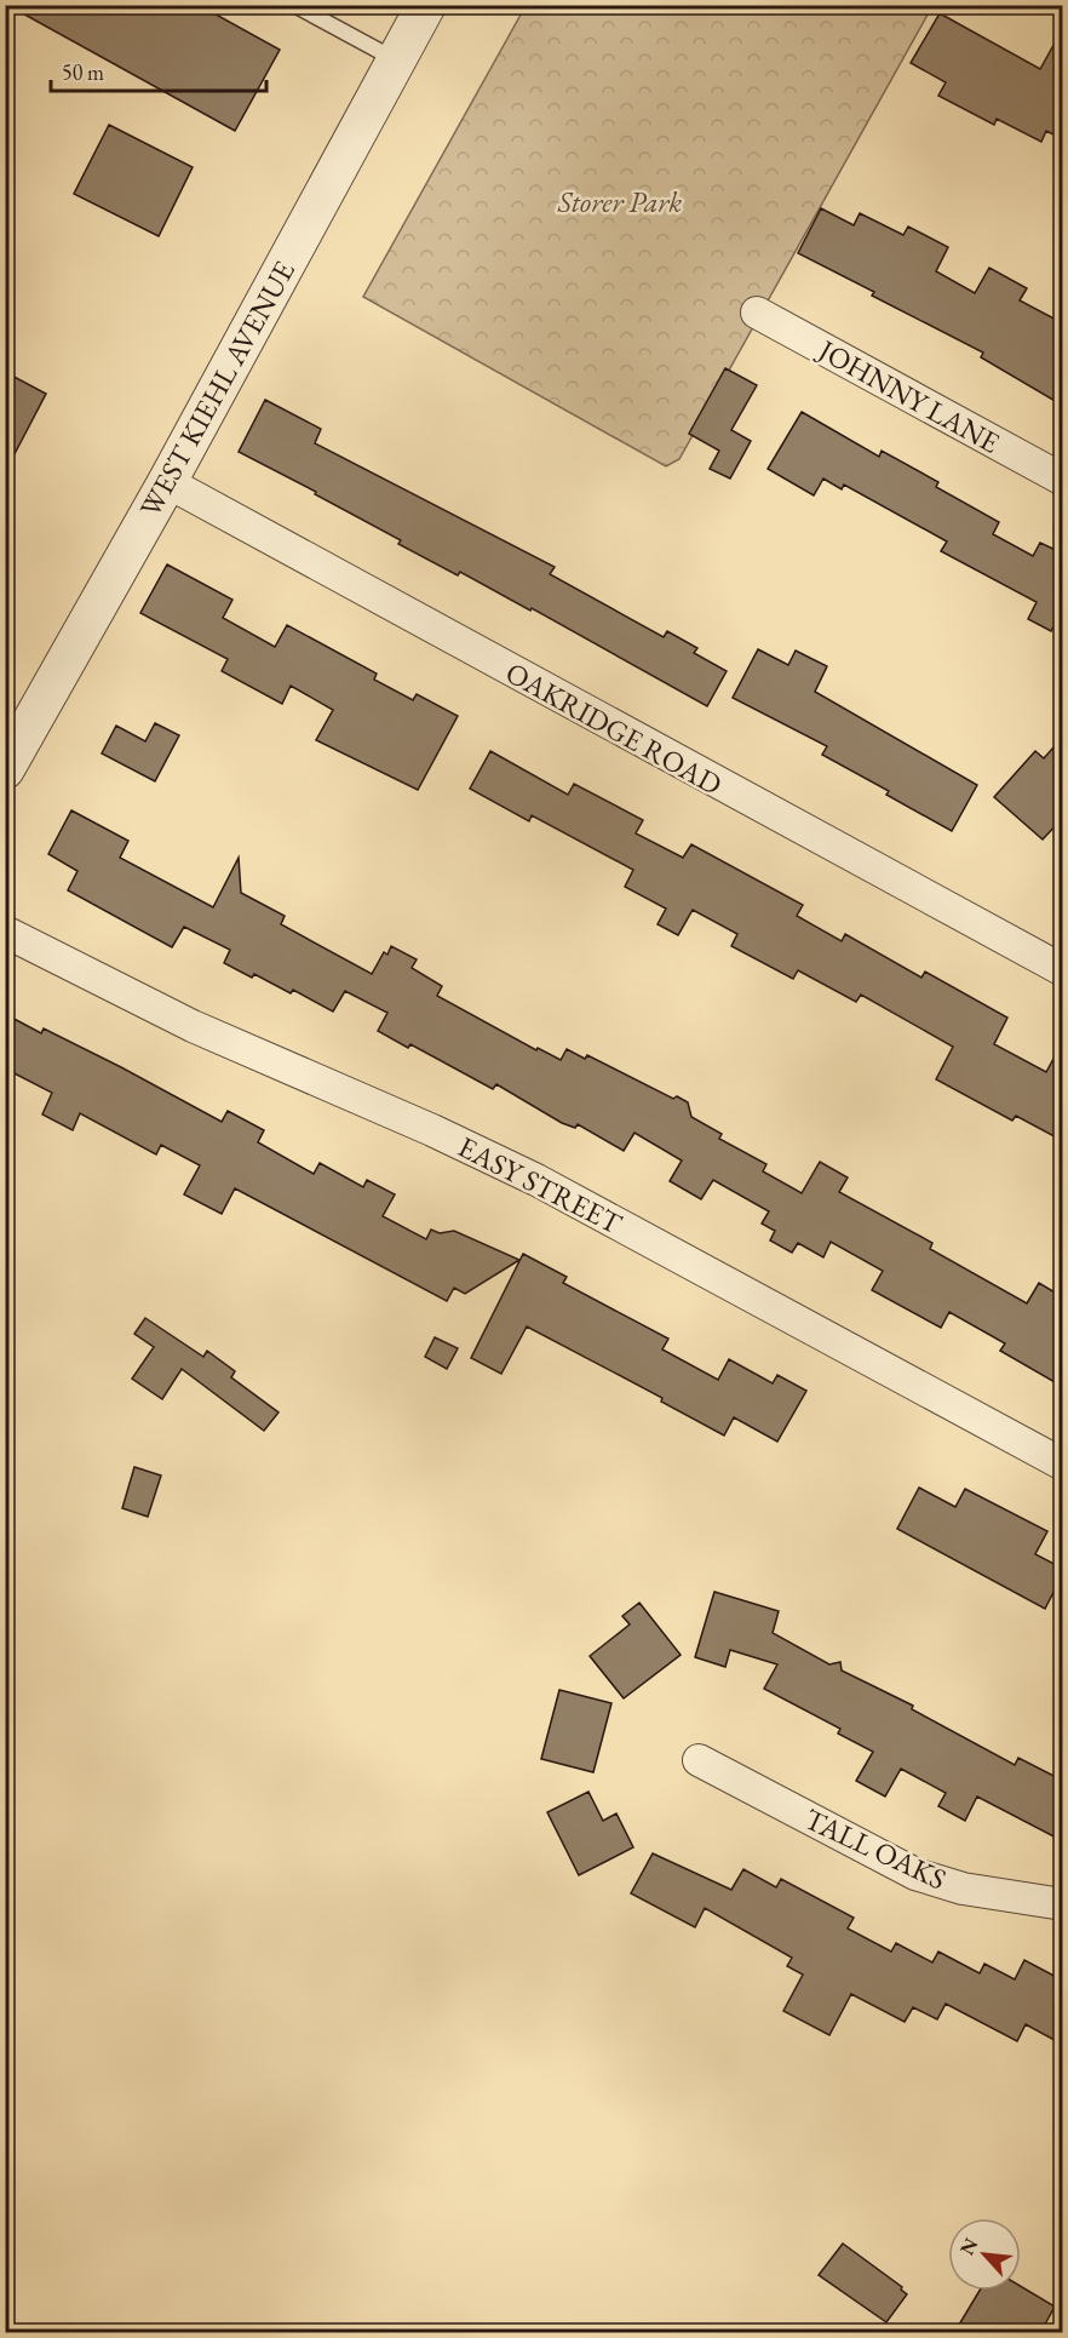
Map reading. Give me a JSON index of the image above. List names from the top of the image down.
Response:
{
  "streets": {
    "street": [
      "WEST KIEHL AVENUE",
      "JOHNNY LANE",
      "OAKRIDGE ROAD",
      "EASY STREET",
      "TALL OAKS"
    ]
  },
  "crossings": [
    ["WEST KIEHL AVENUE", "OAKRIDGE ROAD"]
  ],
  "parks": ["Storer Park"],
  "scale_bar": "50 m",
  "north": "top left"
}
